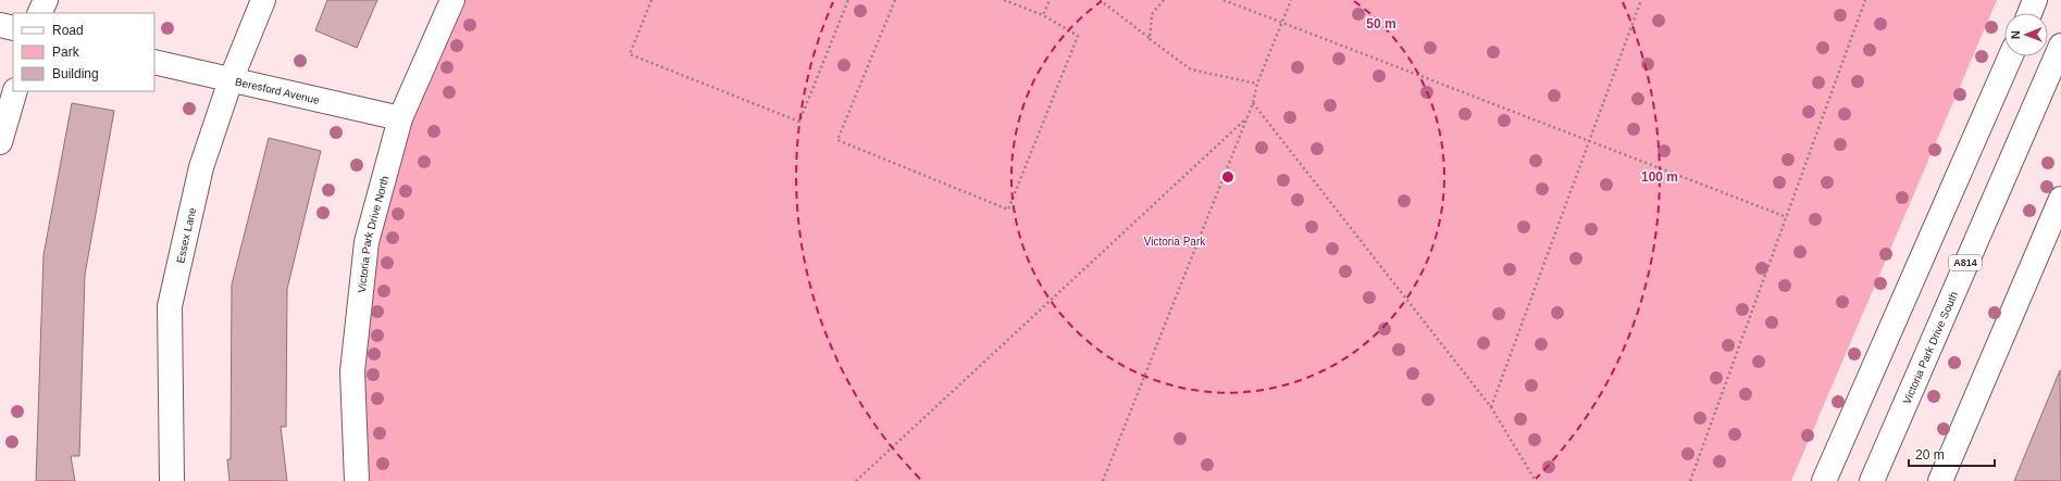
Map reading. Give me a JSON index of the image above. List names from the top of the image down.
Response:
{
  "streets": {
    "street": [
      "Beresford Avenue",
      "Essex Lane",
      "Victoria Park Drive North",
      "A814",
      "Victoria Park Drive South"
    ]
  },
  "crossings": [
    ["Beresford Avenue", "Essex Lane"],
    ["Beresford Avenue", "Victoria Park Drive North"]
  ],
  "parks": ["Victoria Park"],
  "legend": ["Road", "Park", "Building"],
  "scale_bar": "20 m",
  "north": "left",
  "rings": ["50 m", "100 m"]
}
